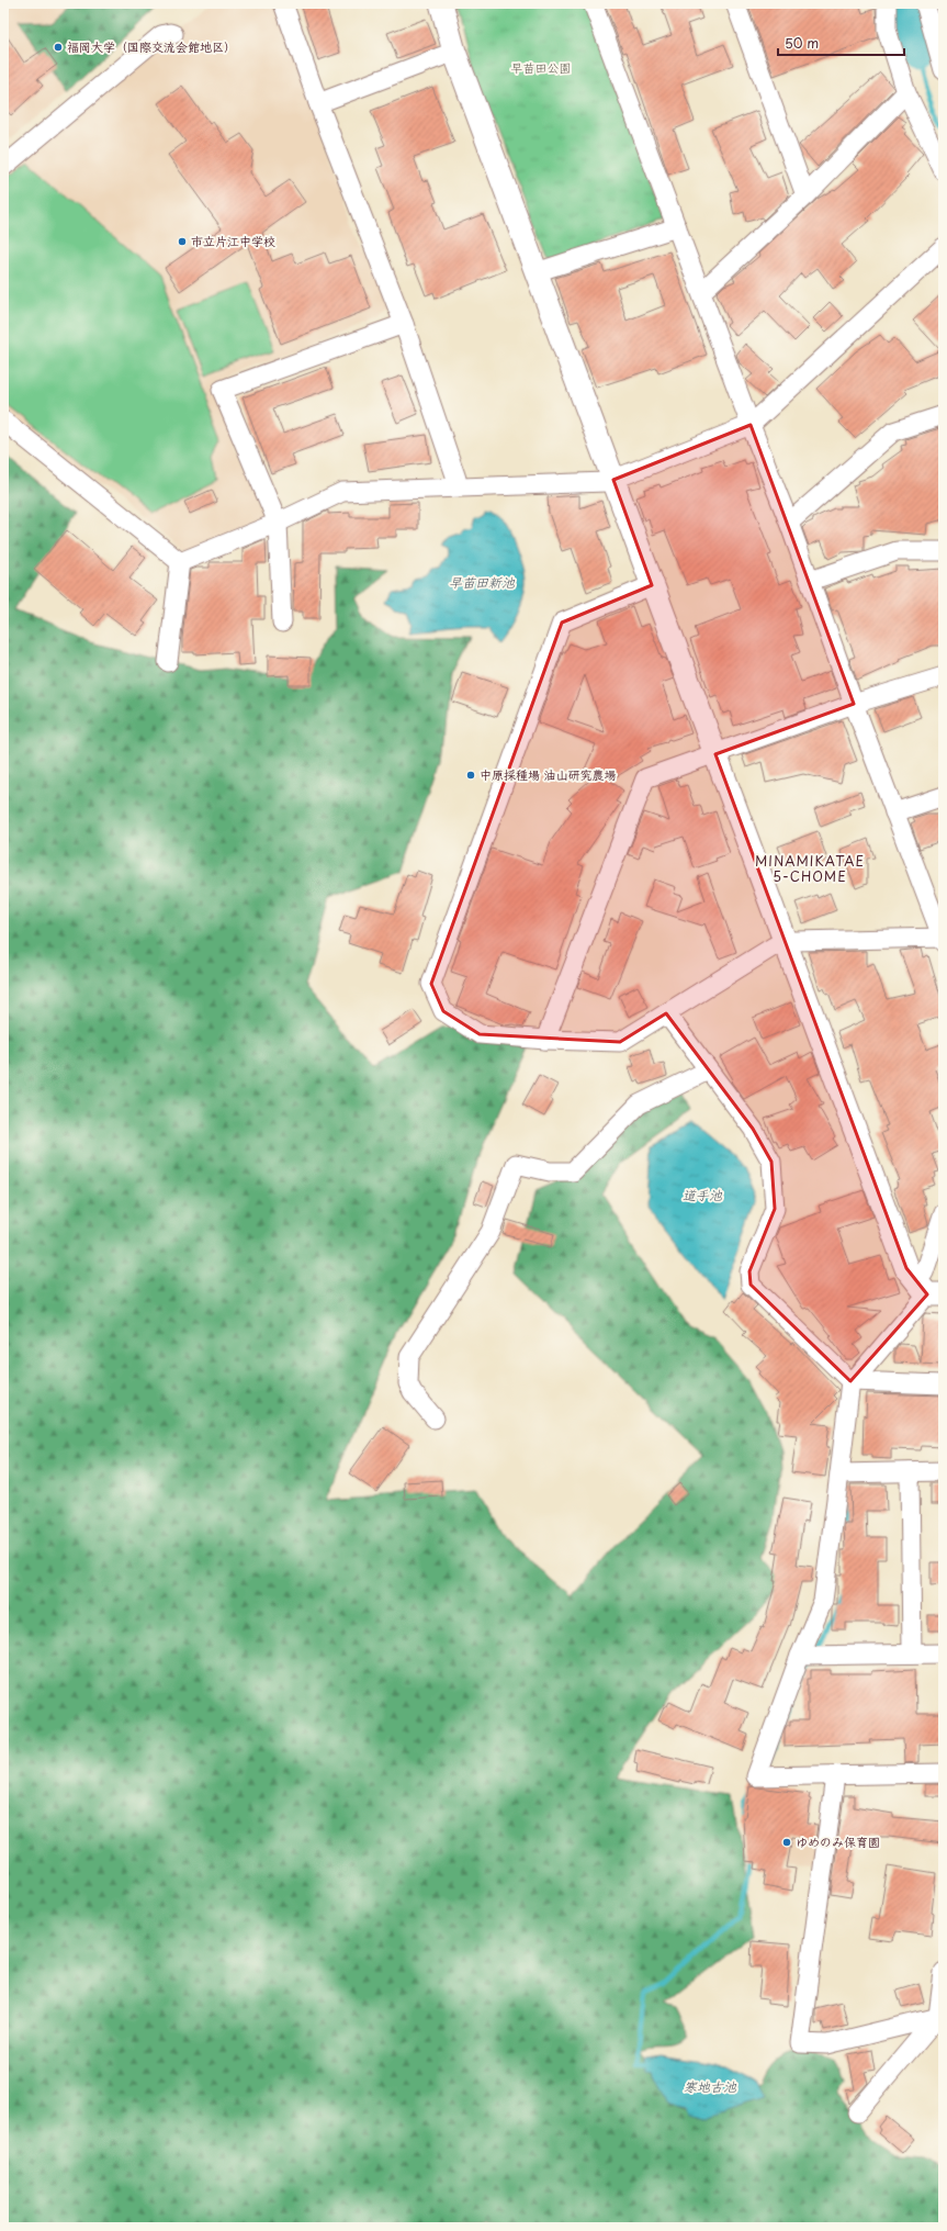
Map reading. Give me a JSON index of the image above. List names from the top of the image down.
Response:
{
  "districts": ["MINAMIKATAE 5-CHOME"],
  "water": ["早苗田新池", "道手池", "寒地古池"],
  "parks": ["早苗田公園"],
  "places": [
    "福岡大学（国際交流会館地区）",
    "市立片江中学校",
    "中原採種場 油山研究農場",
    "ゆめのみ保育園"
  ],
  "scale_bar": "50 m"
}
